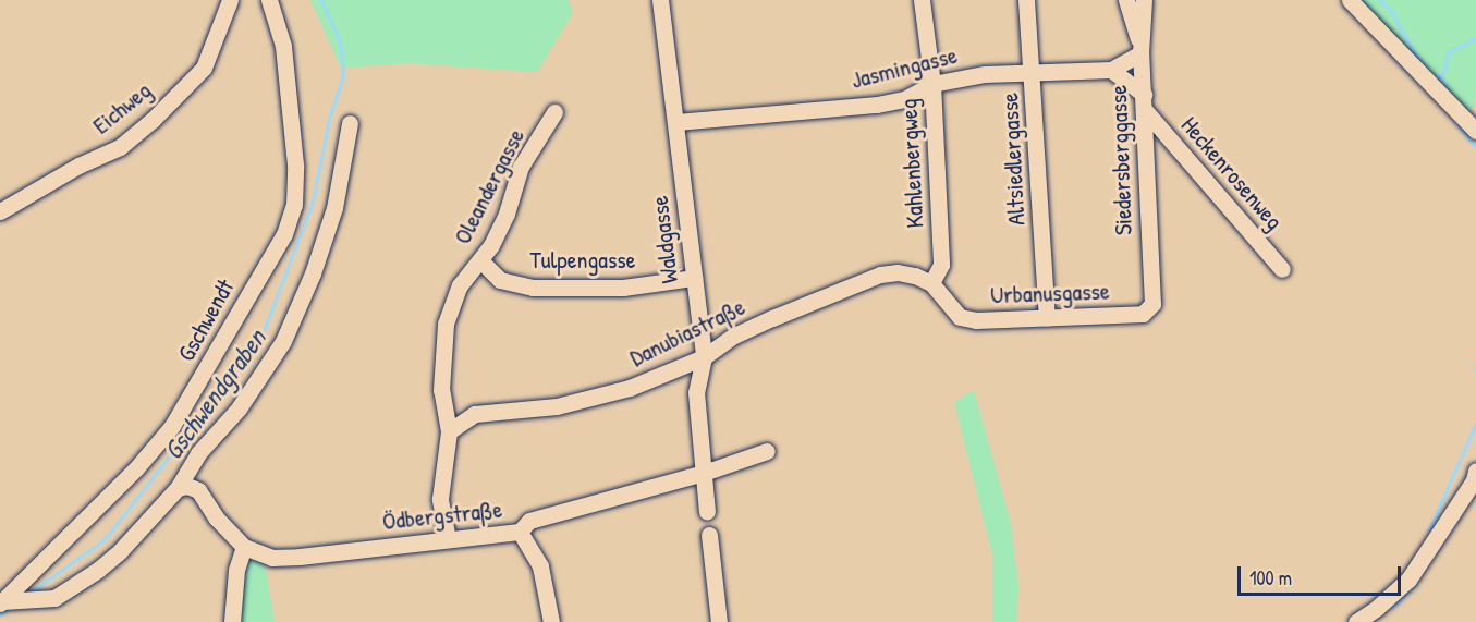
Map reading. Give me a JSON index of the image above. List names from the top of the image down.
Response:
{
  "streets": {
    "street": [
      "Jasmingasse",
      "Eichweg",
      "Altsiedlergasse",
      "Siedersberggasse",
      "Kahlenbergweg",
      "Heckenrosenweg",
      "Oleandergasse",
      "Waldgasse",
      "Tulpengasse",
      "Urbanusgasse",
      "Gschwendt",
      "Danubiastraße",
      "Ödbergstraße"
    ]
  },
  "crossings": [
    ["Jasmingasse", "Altsiedlergasse"],
    ["Jasmingasse", "Siedersberggasse"],
    ["Jasmingasse", "Kahlenbergweg"],
    ["Jasmingasse", "Heckenrosenweg"],
    ["Jasmingasse", "Waldgasse"],
    ["Altsiedlergasse", "Urbanusgasse"],
    ["Siedersberggasse", "Heckenrosenweg"],
    ["Siedersberggasse", "Urbanusgasse"],
    ["Kahlenbergweg", "Urbanusgasse"],
    ["Kahlenbergweg", "Danubiastraße"],
    ["Oleandergasse", "Tulpengasse"],
    ["Oleandergasse", "Danubiastraße"],
    ["Waldgasse", "Tulpengasse"],
    ["Waldgasse", "Danubiastraße"],
    ["Waldgasse", "Ödbergstraße"],
    ["Urbanusgasse", "Danubiastraße"],
    ["Gschwendt", "Ödbergstraße"]
  ],
  "water": ["Gschwendgraben"],
  "scale_bar": "100 m"
}
